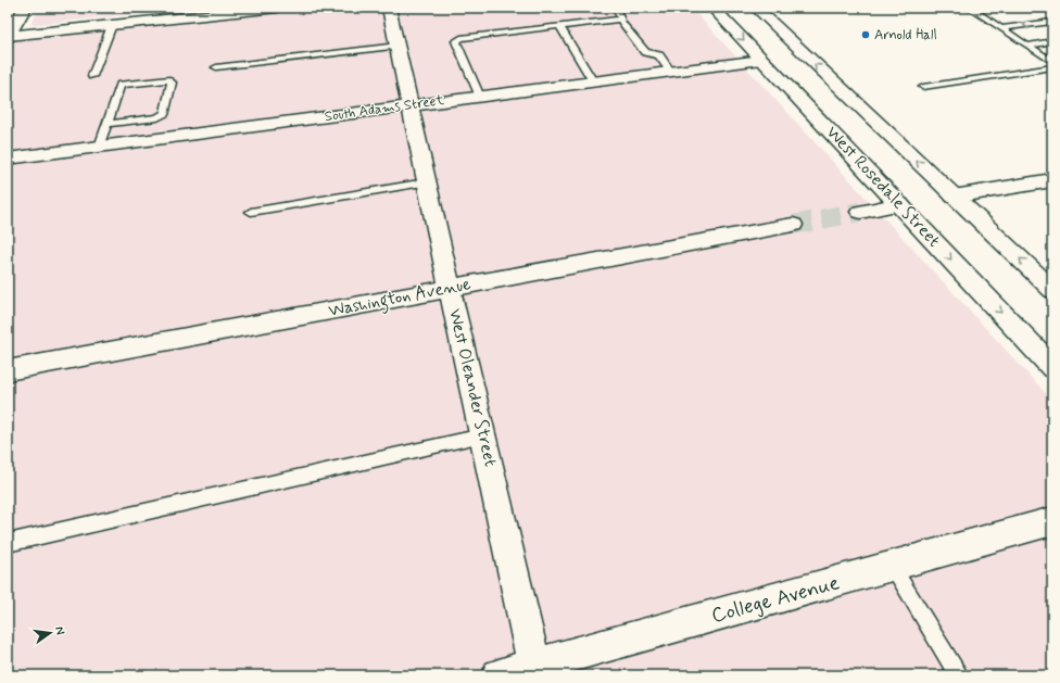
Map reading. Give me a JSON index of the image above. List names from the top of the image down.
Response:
{
  "streets": {
    "street": [
      "South Adams Street",
      "West Rosedale Street",
      "Washington Avenue",
      "West Oleander Street",
      "College Avenue"
    ]
  },
  "crossings": [
    ["South Adams Street", "West Rosedale Street"],
    ["South Adams Street", "West Oleander Street"],
    ["Washington Avenue", "West Oleander Street"],
    ["West Oleander Street", "College Avenue"]
  ],
  "places": ["Arnold Hall"],
  "north": "right"
}
